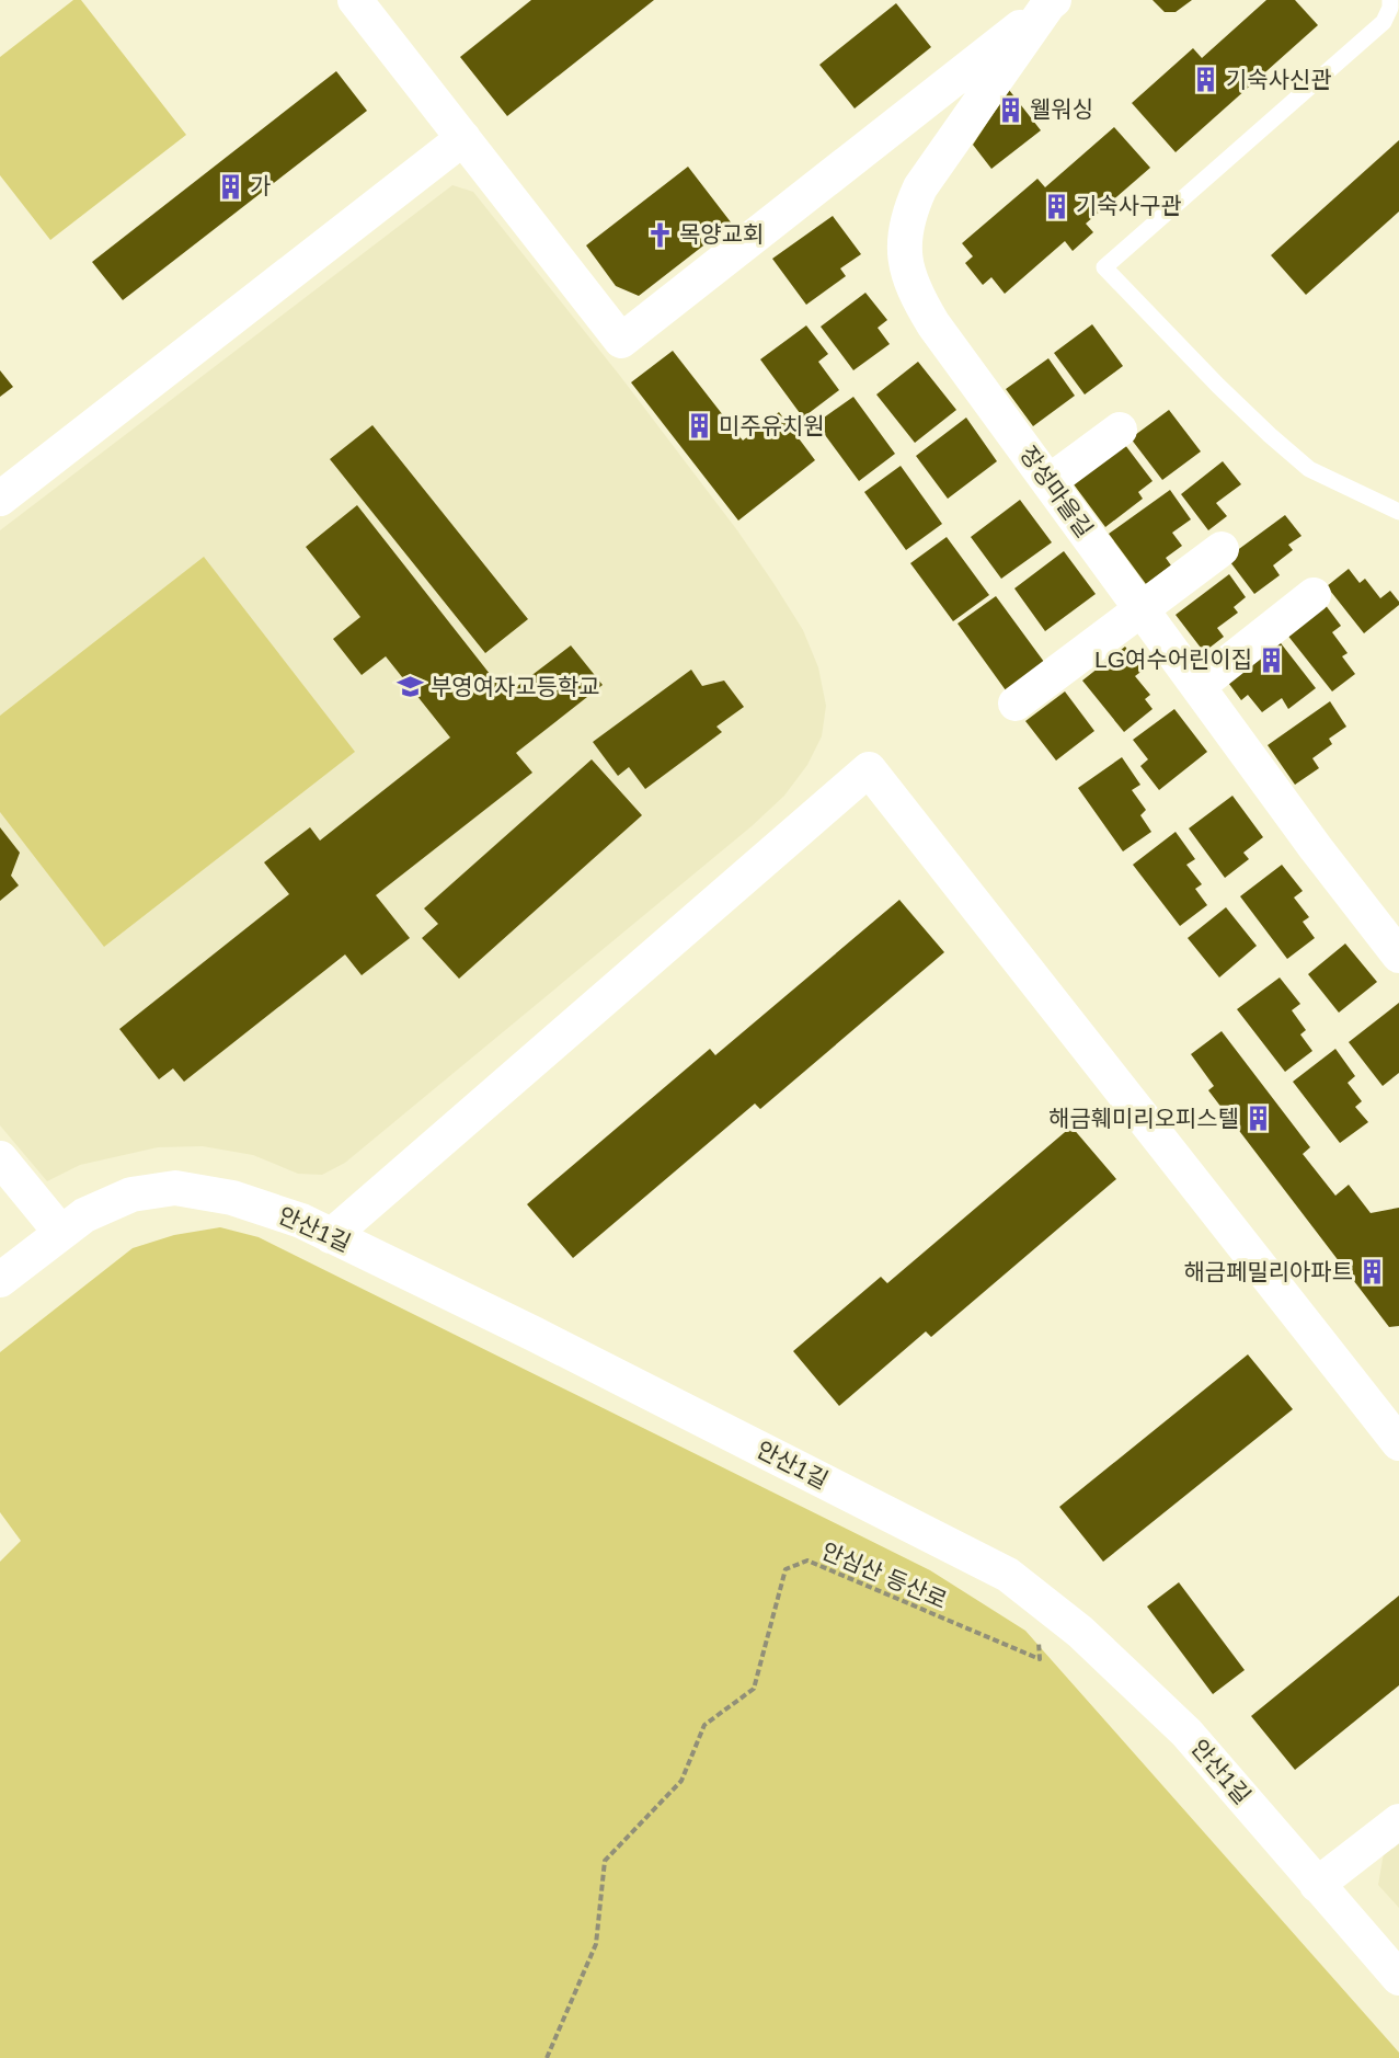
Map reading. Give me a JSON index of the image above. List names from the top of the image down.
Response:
{
  "streets": {
    "street": ["장성마을길", "안산1길"],
    "path": ["안심산 등산로"]
  },
  "places": {
    "building": [
      "기숙사신관",
      "웰워싱",
      "가",
      "기숙사구관",
      "미주유치원",
      "LG여수어린이집",
      "해금훼미리오피스텔",
      "해금페밀리아파트"
    ],
    "church": ["목양교회"],
    "school or university": ["부영여자고등학교"]
  }
}
